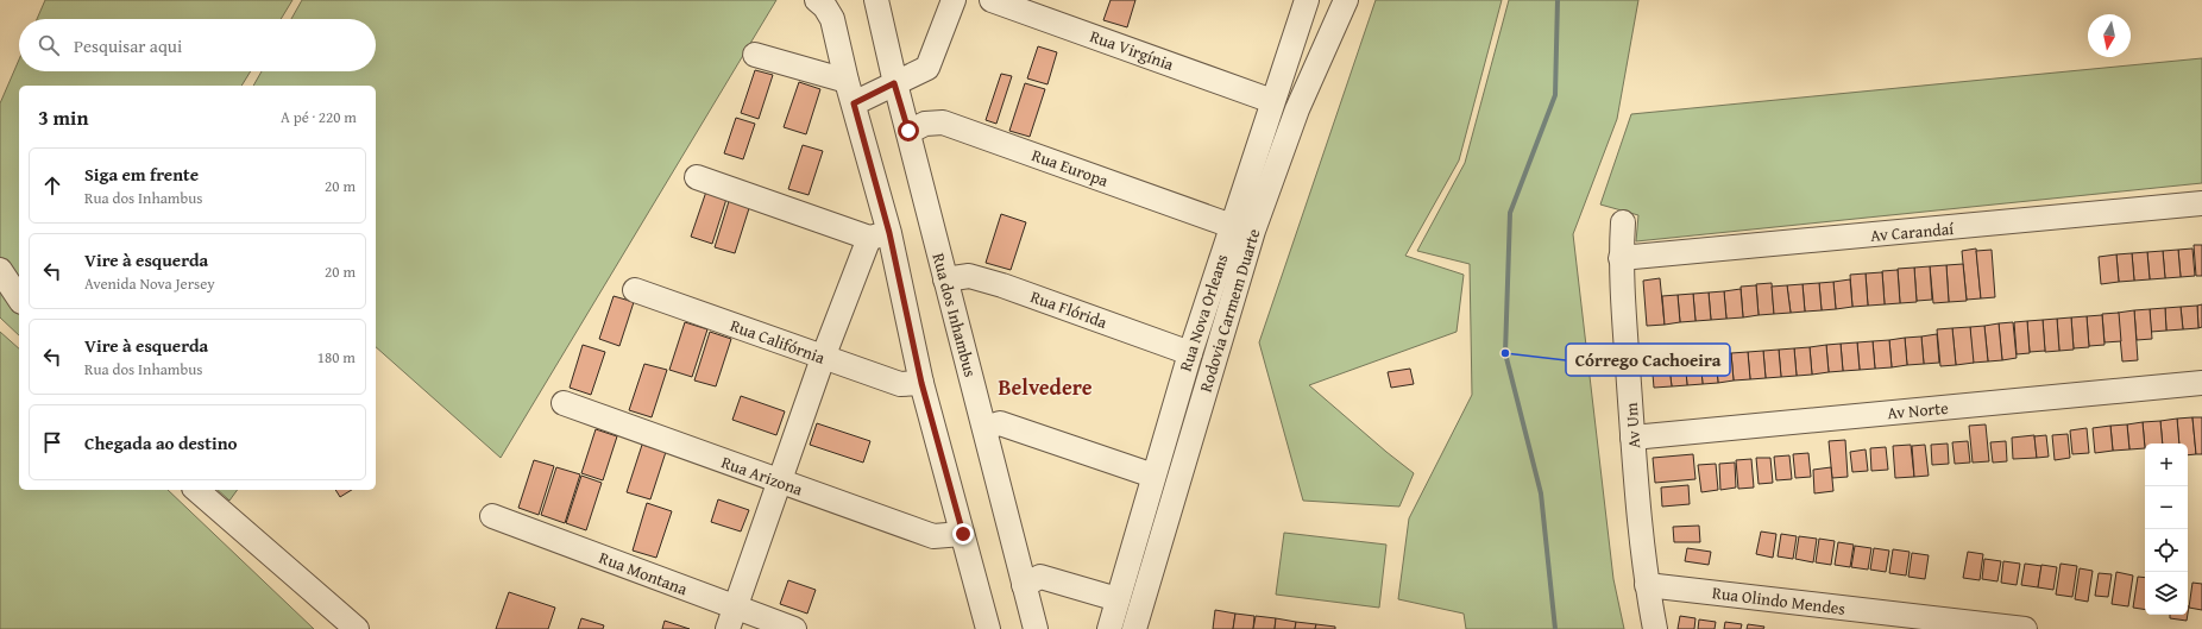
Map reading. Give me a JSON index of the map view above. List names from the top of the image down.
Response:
{
  "streets": {
    "street": [
      "Rua Virgínia",
      "Rua Europa",
      "Av Carandaí",
      "Rua Flórida",
      "Rodovia Carmem Duarte",
      "Rua Nova Orleans",
      "Rua dos Inhambus",
      "Rua Califórnia",
      "Av Norte",
      "Av Um",
      "Rua Arizona",
      "Rua Montana",
      "Rua Olindo Mendes"
    ]
  },
  "crossings": [
    ["Rua Virgínia", "Rua Nova Orleans"],
    ["Rua Europa", "Rua Nova Orleans"],
    ["Rua Europa", "Rua dos Inhambus"],
    ["Av Carandaí", "Av Um"],
    ["Rua Flórida", "Rua Nova Orleans"],
    ["Rua Flórida", "Rua dos Inhambus"],
    ["Av Norte", "Av Um"],
    ["Av Um", "Rua Olindo Mendes"]
  ],
  "districts": ["Belvedere"],
  "places": ["Córrego Cachoeira"],
  "north": "bottom",
  "page": {
    "search": "Pesquisar aqui",
    "heading": ["3 min", "A pé · 220 m"],
    "list": [
      ["Siga em frente", "Rua dos Inhambus", "20 m"],
      ["Vire à esquerda", "Avenida Nova Jersey", "20 m"],
      ["Vire à esquerda", "Rua dos Inhambus", "180 m"],
      "Chegada ao destino"
    ],
    "map_buttons": ["+", "−"]
  }
}
